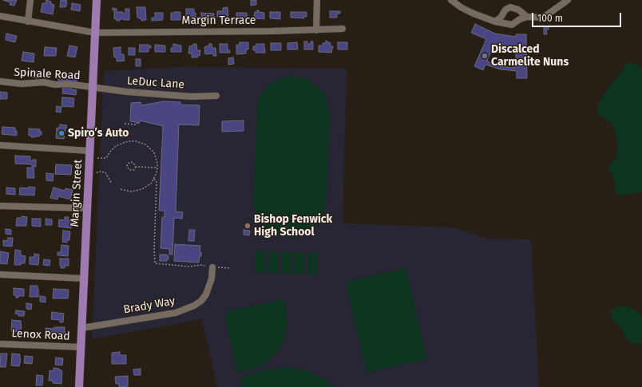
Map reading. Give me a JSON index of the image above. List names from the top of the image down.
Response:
{
  "streets": {
    "main road": ["Margin Street"],
    "street": [
      "Margin Terrace",
      "Spinale Road",
      "LeDuc Lane",
      "Brady Way",
      "Lenox Road"
    ]
  },
  "crossings": [
    ["Margin Terrace", "Margin Street"],
    ["Spinale Road", "LeDuc Lane"],
    ["Spinale Road", "Margin Street"],
    ["LeDuc Lane", "Margin Street"],
    ["Margin Street", "Brady Way"],
    ["Margin Street", "Lenox Road"]
  ],
  "places": ["Discalced Carmelite Nuns", "Spiro’s Auto", "Bishop Fenwick High School"],
  "scale_bar": "100 m"
}
